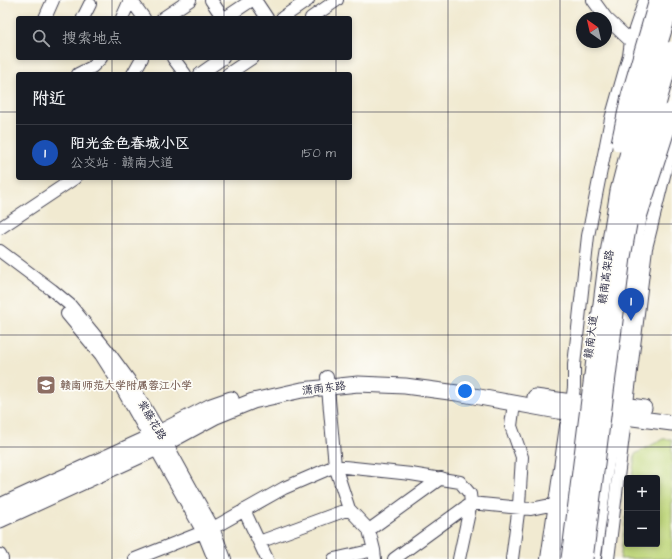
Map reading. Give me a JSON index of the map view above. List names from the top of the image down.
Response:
{
  "streets": {
    "highway": ["赣南高架路"],
    "main road": ["赣南大道", "潇雨东路"],
    "street": ["紫藤花路"]
  },
  "crossings": [
    ["赣南大道", "潇雨东路"],
    ["潇雨东路", "紫藤花路"]
  ],
  "places": {
    "school or university": ["赣南师范大学附属蓉江小学"]
  },
  "north": "top left",
  "page": {
    "search": "搜索地点",
    "heading": "附近",
    "list": [
      {
        "mark": "1",
        "name": "阳光金色春城小区",
        "note": "公交站 · 赣南大道",
        "value": "150 m"
      }
    ],
    "pins": "1",
    "map_buttons": ["+", "−"]
  }
}
